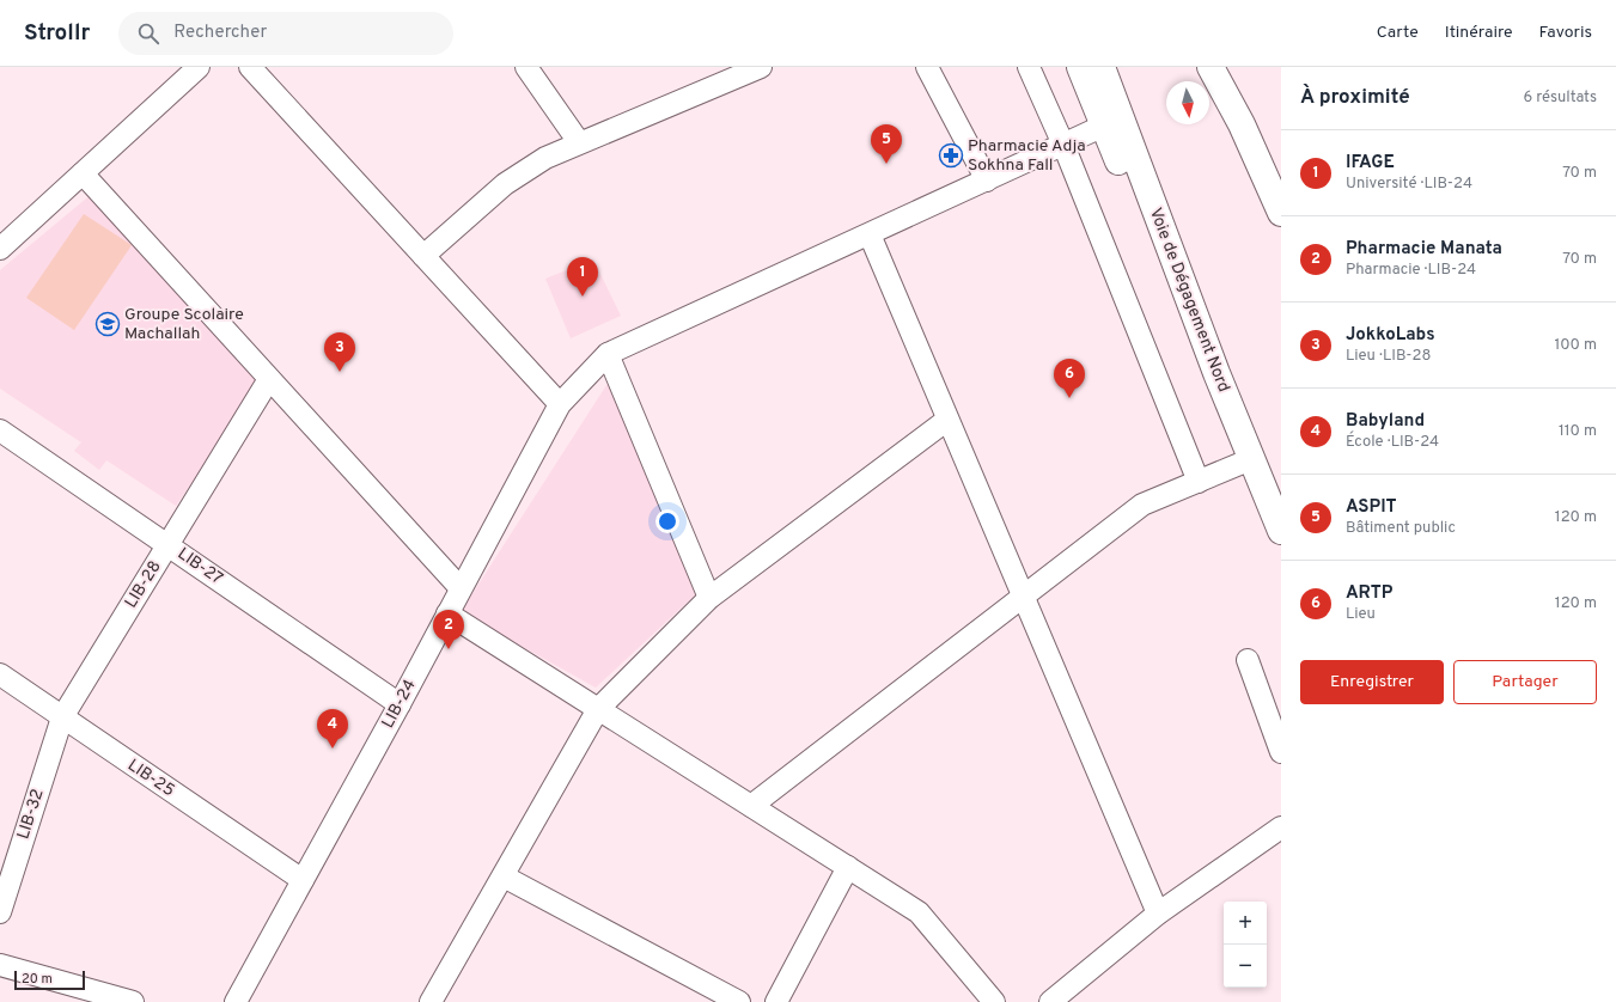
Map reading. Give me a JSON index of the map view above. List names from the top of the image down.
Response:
{
  "streets": {
    "highway": ["Voie de Dégagement Nord"],
    "street": [
      "LIB-27",
      "LIB-28",
      "LIB-24",
      "LIB-25",
      "LIB-32"
    ]
  },
  "crossings": [
    ["LIB-27", "LIB-28"],
    ["LIB-27", "LIB-24"],
    ["LIB-28", "LIB-25"],
    ["LIB-28", "LIB-32"],
    ["LIB-24", "LIB-25"],
    ["LIB-25", "LIB-32"]
  ],
  "places": {
    "pharmacy": ["Pharmacie Adja Sokhna Fall"],
    "school or university": ["Groupe Scolaire Machallah"]
  },
  "scale_bar": "20 m",
  "north": "bottom",
  "page": {
    "header": "Strollr",
    "search": "Rechercher",
    "nav": ["Carte", "Itinéraire", "Favoris"],
    "heading": ["À proximité", "6 résultats"],
    "pins": [
      "5",
      "1",
      "3",
      "6",
      "2",
      "4"
    ],
    "list": [
      {
        "mark": "1",
        "name": "IFAGE",
        "note": "Université · LIB-24",
        "value": "70 m"
      },
      {
        "mark": "2",
        "name": "Pharmacie Manata",
        "note": "Pharmacie · LIB-24",
        "value": "70 m"
      },
      {
        "mark": "3",
        "name": "JokkoLabs",
        "note": "Lieu · LIB-28",
        "value": "100 m"
      },
      {
        "mark": "4",
        "name": "Babyland",
        "note": "École · LIB-24",
        "value": "110 m"
      },
      {
        "mark": "5",
        "name": "ASPIT",
        "note": "Bâtiment public",
        "value": "120 m"
      },
      {
        "mark": "6",
        "name": "ARTP",
        "note": "Lieu",
        "value": "120 m"
      }
    ],
    "buttons": ["Enregistrer", "Partager"],
    "map_buttons": ["+", "−"],
    "scale": "20 m"
  }
}
